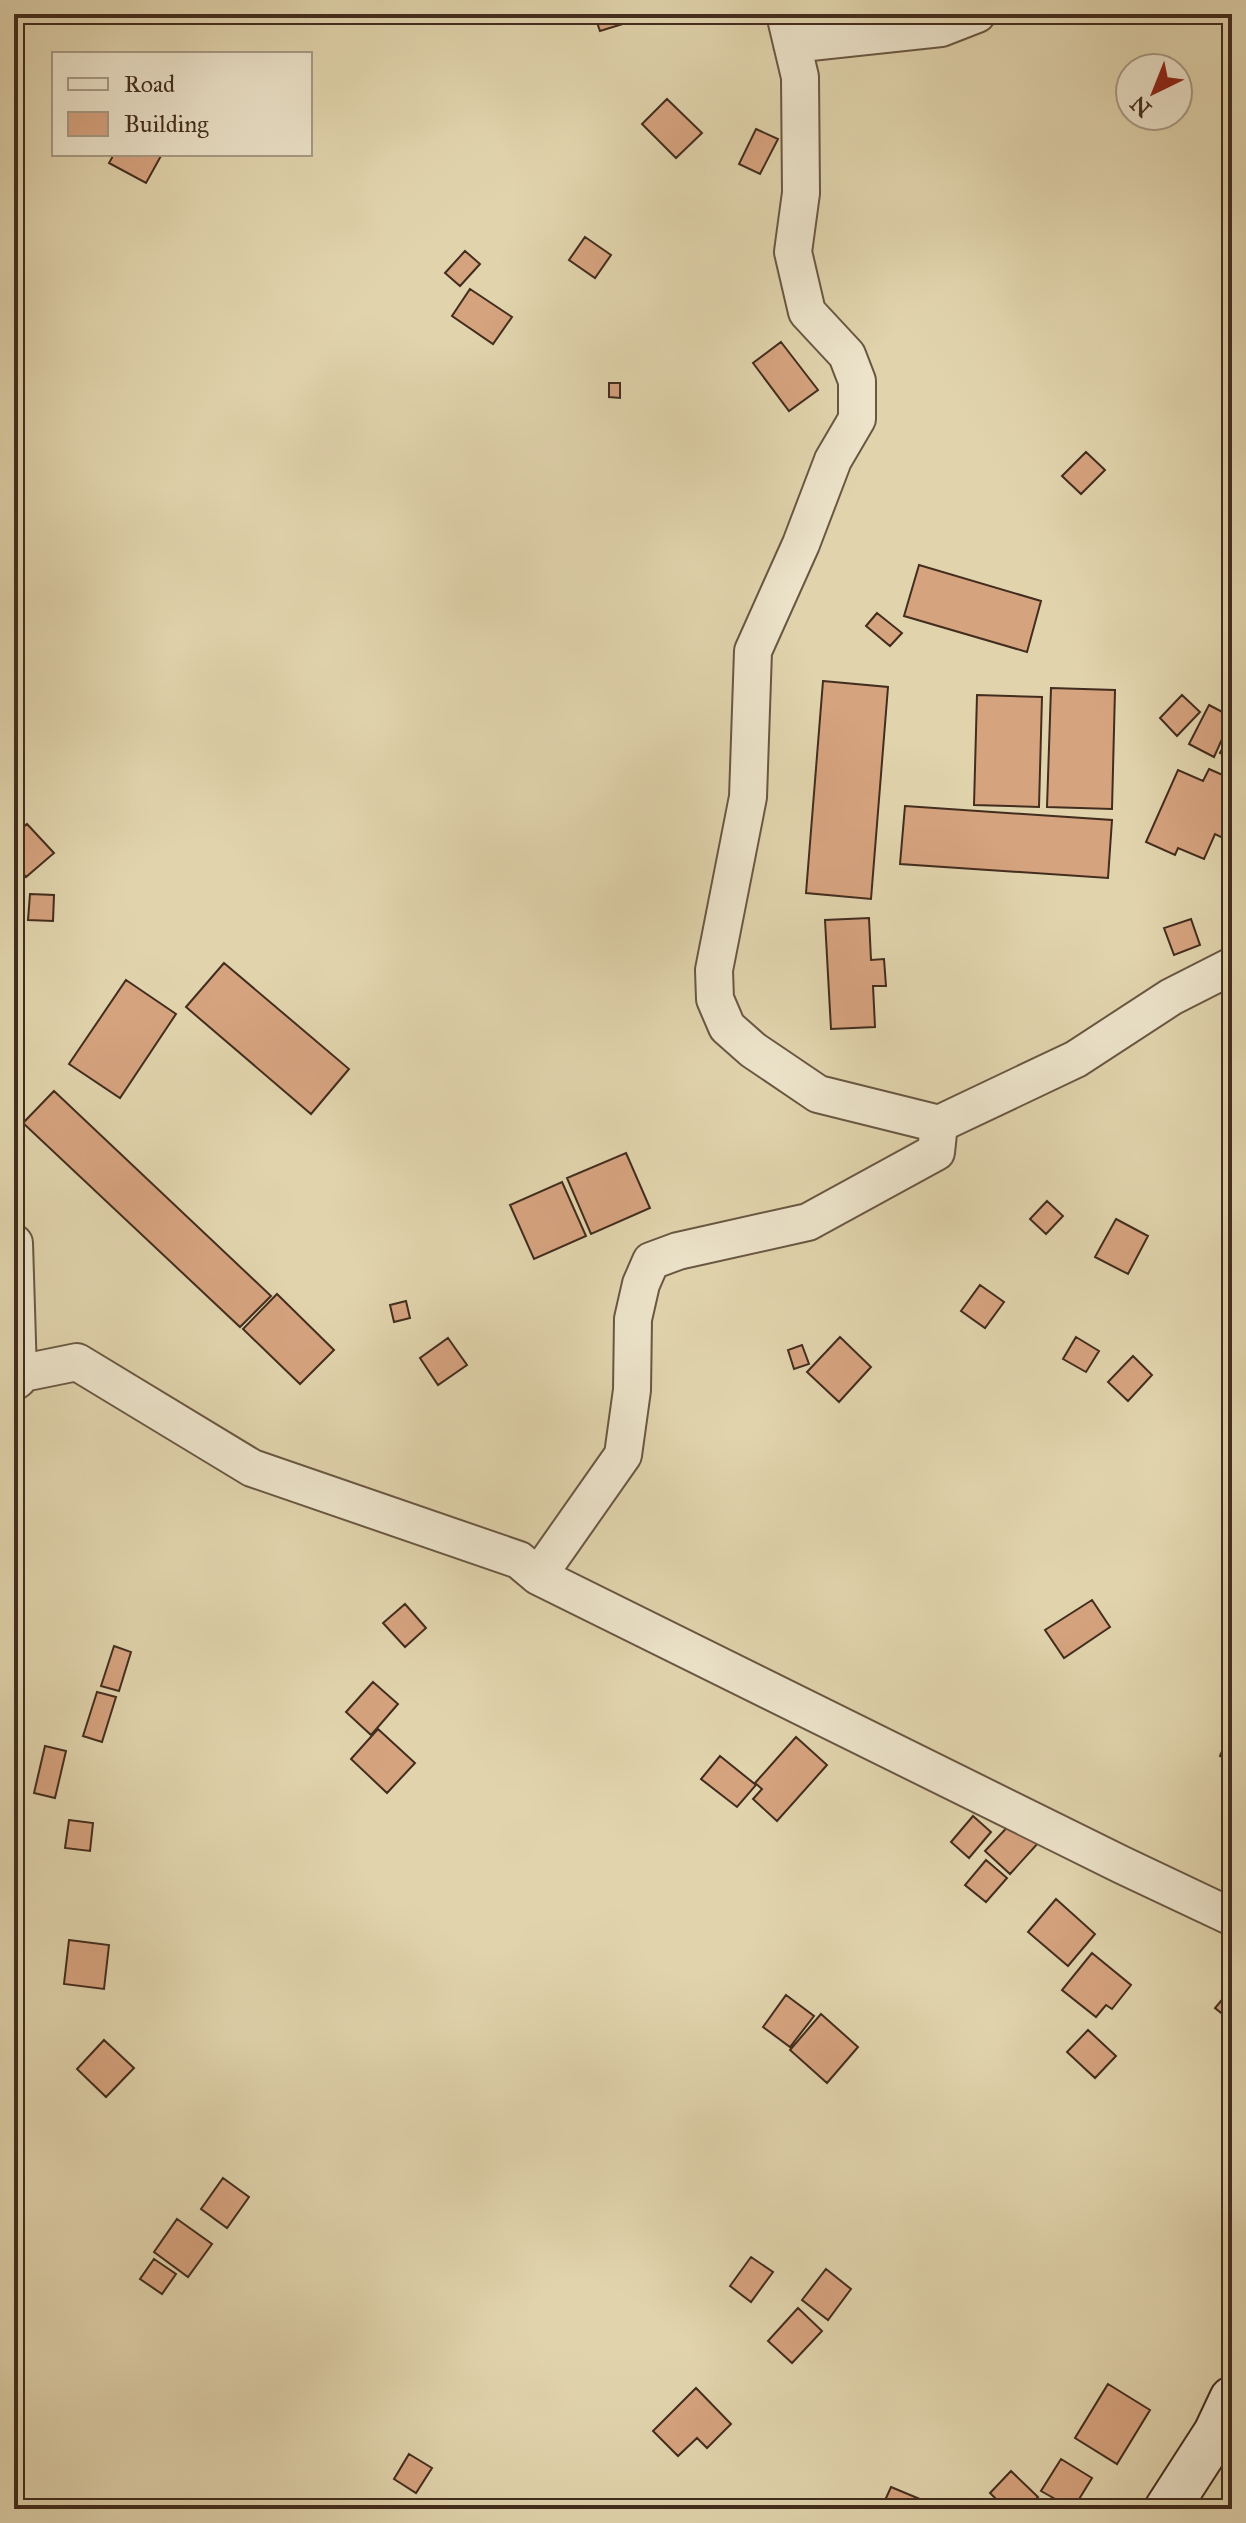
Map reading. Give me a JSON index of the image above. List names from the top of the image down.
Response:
{
  "legend": ["Road", "Building"],
  "north": "bottom left"
}
